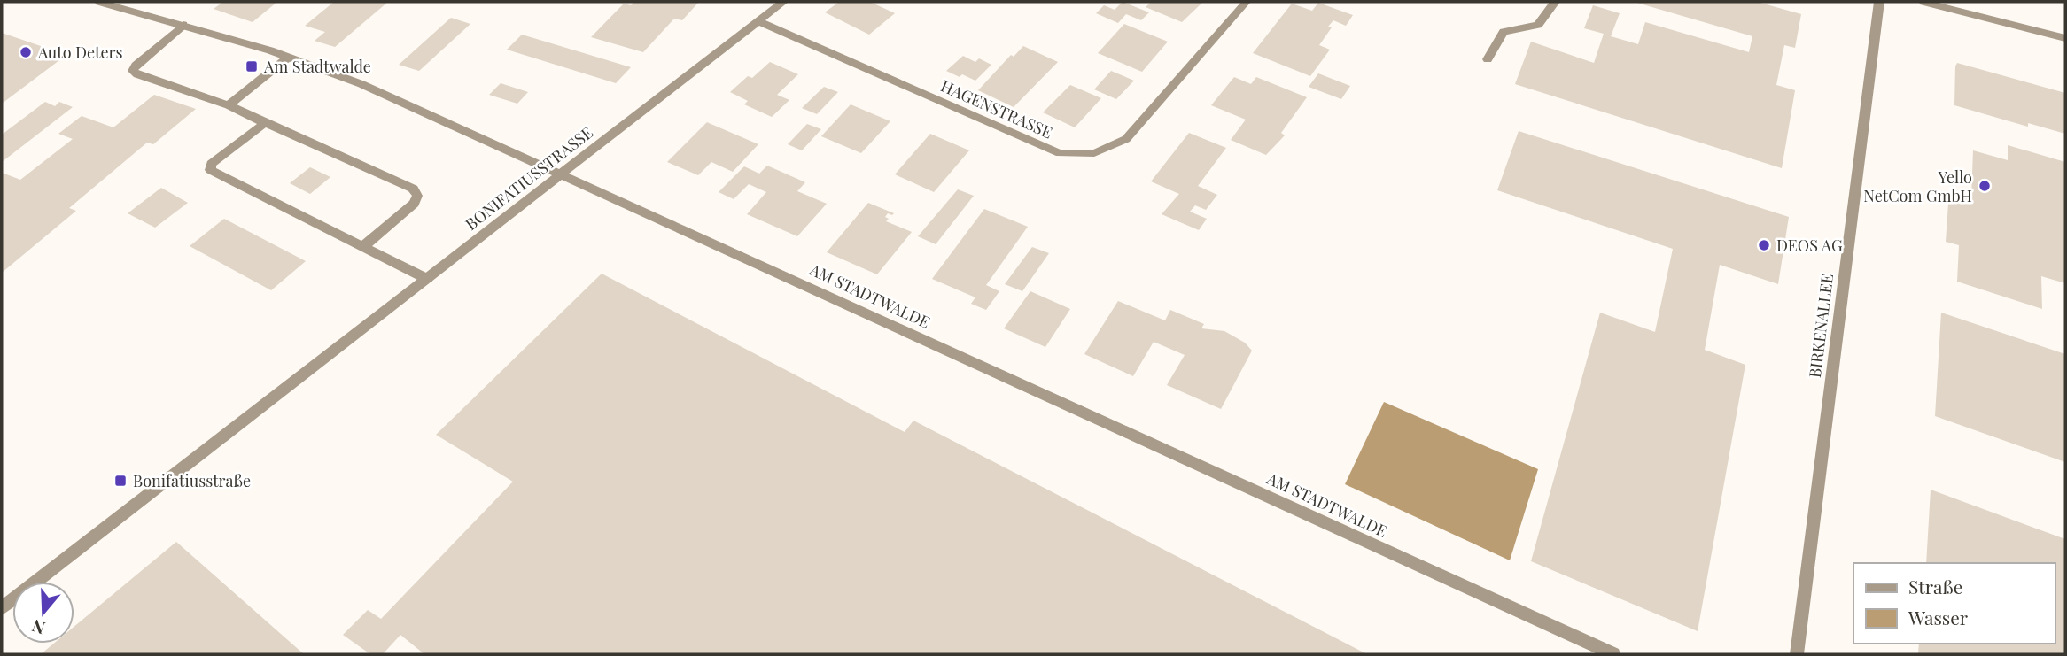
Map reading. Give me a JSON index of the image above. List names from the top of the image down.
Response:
{
  "streets": {
    "street": [
      "HAGENSTRASSE",
      "BONIFATIUSSTRASSE",
      "AM STADTWALDE",
      "BIRKENALLEE"
    ]
  },
  "crossings": [
    ["HAGENSTRASSE", "BONIFATIUSSTRASSE"],
    ["BONIFATIUSSTRASSE", "AM STADTWALDE"]
  ],
  "places": {
    "other": ["Auto Deters", "Yello NetCom GmbH", "DEOS AG"],
    "transit": ["Am Stadtwalde", "Bonifatiusstraße"]
  },
  "legend": ["Straße", "Wasser"],
  "north": "bottom"
}
